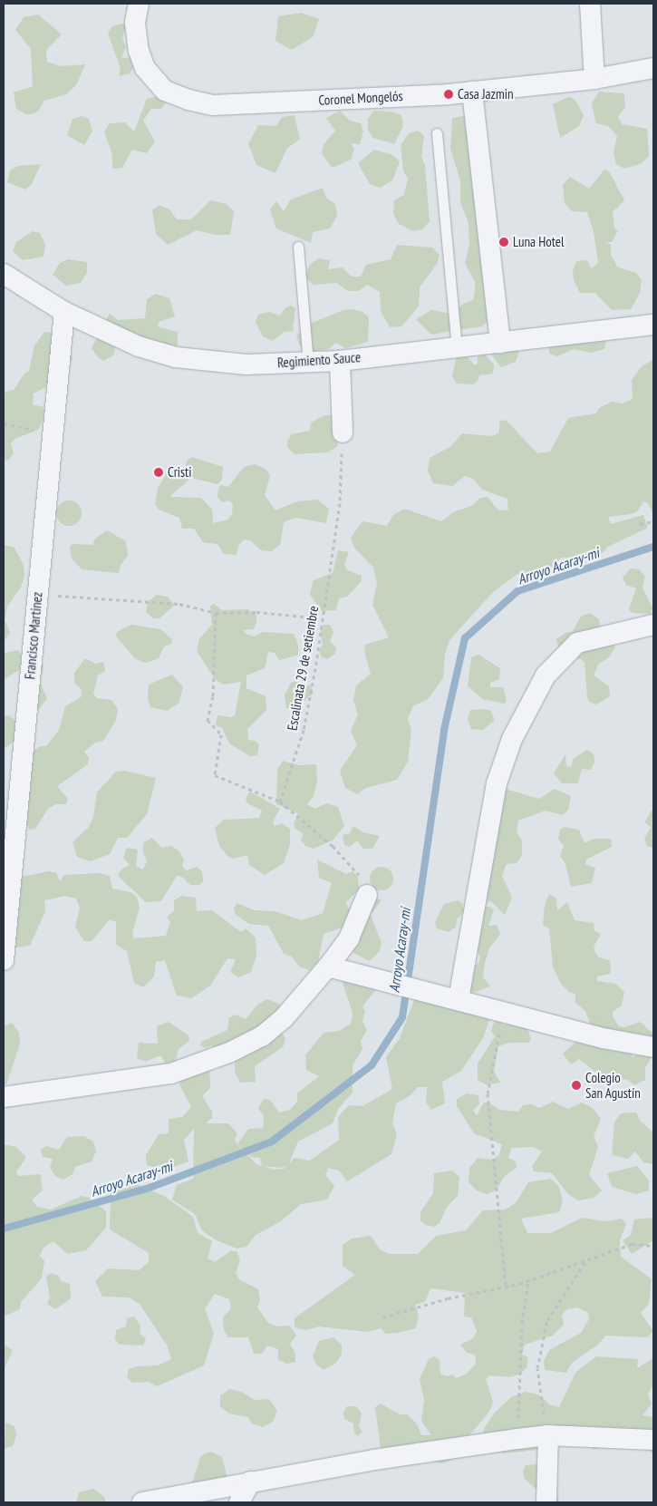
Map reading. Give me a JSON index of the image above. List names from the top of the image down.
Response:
{
  "streets": {
    "street": ["Coronel Mongelós", "Regimiento Sauce", "Francisco Martinez"],
    "path": ["Escalinata 29 de setiembre"]
  },
  "crossings": [
    ["Regimiento Sauce", "Francisco Martinez"]
  ],
  "water": ["Arroyo Acaray-mi"],
  "places": [
    "Casa Jazmin",
    "Luna Hotel",
    "Cristi",
    "Colegio San Agustín"
  ]
}
